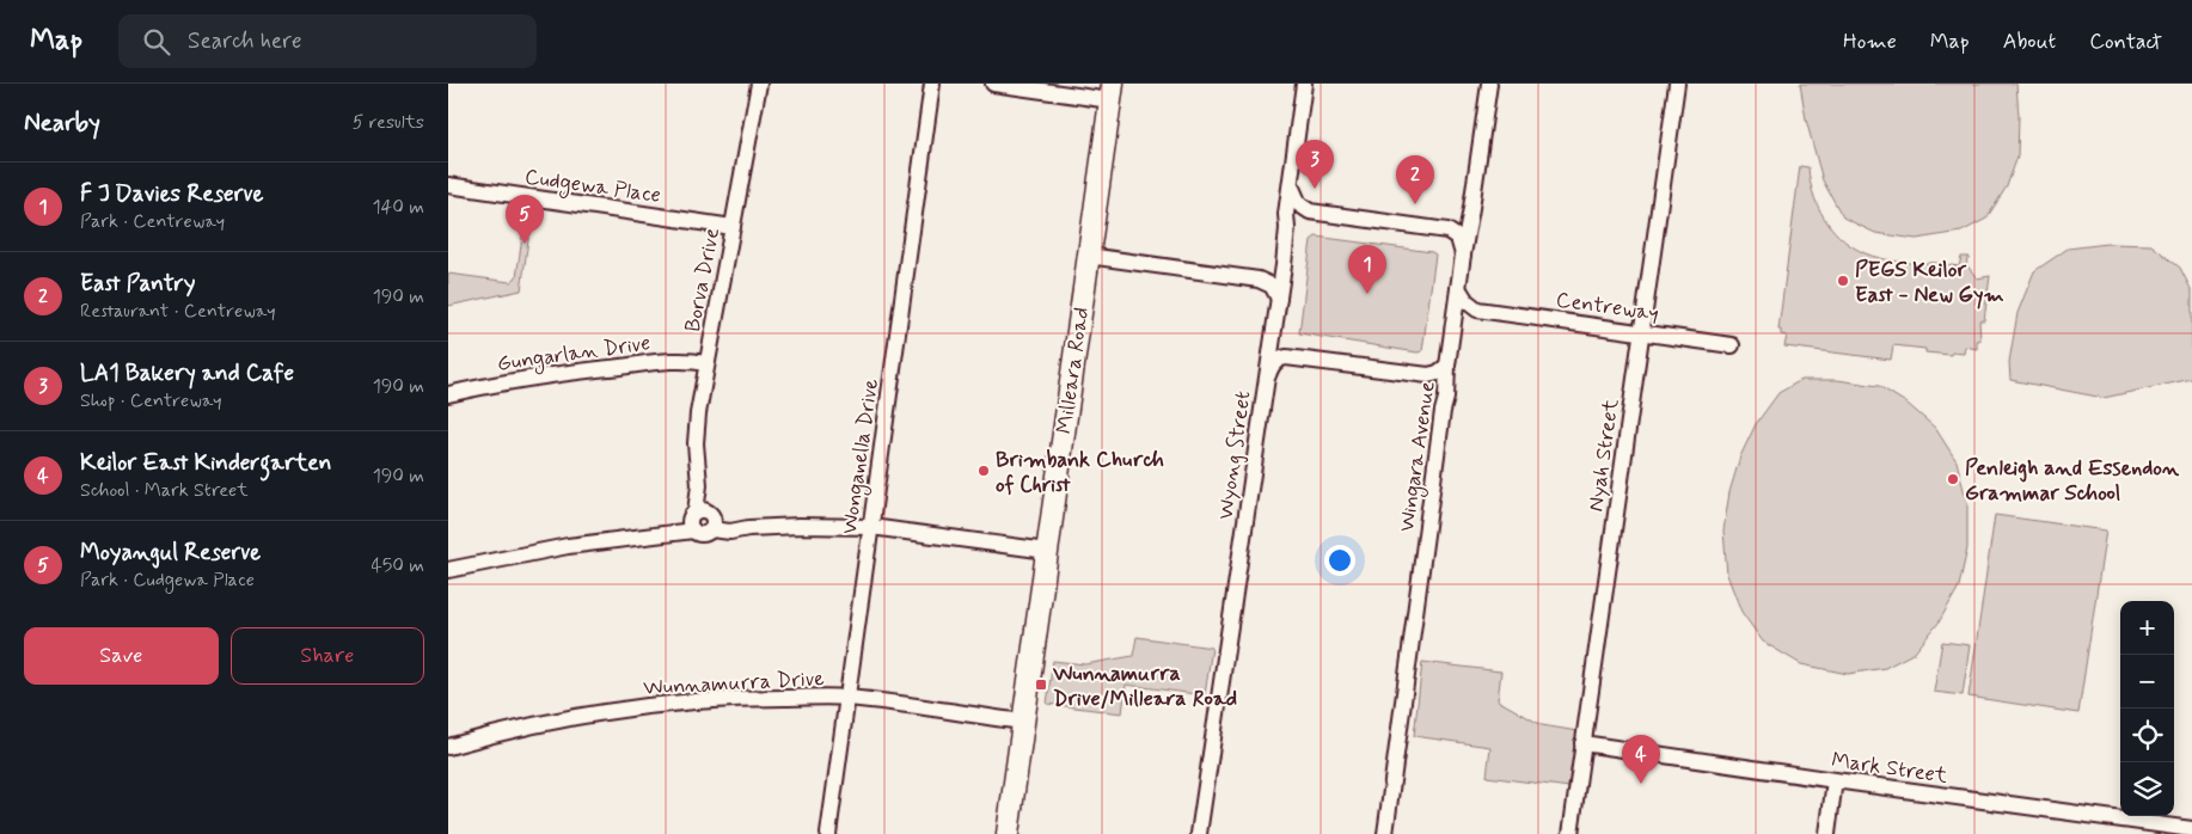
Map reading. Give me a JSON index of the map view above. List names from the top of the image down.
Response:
{
  "streets": {
    "main road": ["Milleara Road"],
    "street": [
      "Cudgewa Place",
      "Borva Drive",
      "Centreway",
      "Gungarlan Drive",
      "Wyong Street",
      "Nyah Street",
      "Wonganella Drive",
      "Wingara Avenue",
      "Wunnamurra Drive",
      "Mark Street"
    ]
  },
  "crossings": [
    ["Cudgewa Place", "Borva Drive"],
    ["Borva Drive", "Gungarlan Drive"],
    ["Centreway", "Nyah Street"],
    ["Milleara Road", "Wunnamurra Drive"],
    ["Wyong Street", "Wingara Avenue"],
    ["Nyah Street", "Mark Street"],
    ["Wonganella Drive", "Wunnamurra Drive"]
  ],
  "places": {
    "other": ["PEGS Keilor East - New Gym", "Brimbank Church of Christ", "Penleigh and Essendon Grammar School"],
    "transit": ["Wunnamurra Drive/Milleara Road"]
  },
  "page": {
    "header": "Map",
    "search": "Search here",
    "nav": [
      "Home",
      "Map",
      "About",
      "Contact"
    ],
    "heading": ["Nearby", "5 results"],
    "pins": [
      "3",
      "2",
      "5",
      "1",
      "4"
    ],
    "list": [
      {
        "mark": "1",
        "name": "F J Davies Reserve",
        "note": "Park · Centreway",
        "value": "140 m"
      },
      {
        "mark": "2",
        "name": "East Pantry",
        "note": "Restaurant · Centreway",
        "value": "190 m"
      },
      {
        "mark": "3",
        "name": "LA1 Bakery and Cafe",
        "note": "Shop · Centreway",
        "value": "190 m"
      },
      {
        "mark": "4",
        "name": "Keilor East Kindergarten",
        "note": "School · Mark Street",
        "value": "190 m"
      },
      {
        "mark": "5",
        "name": "Moyangul Reserve",
        "note": "Park · Cudgewa Place",
        "value": "450 m"
      }
    ],
    "map_buttons": ["+", "−"],
    "buttons": ["Save", "Share"]
  }
}
